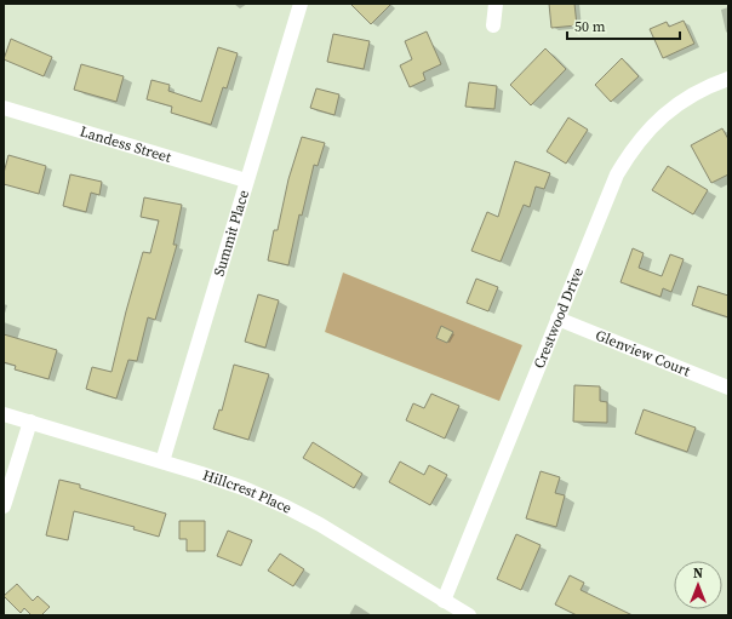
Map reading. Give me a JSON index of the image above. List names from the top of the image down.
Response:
{
  "streets": {
    "street": [
      "Landess Street",
      "Summit Place",
      "Crestwood Drive",
      "Glenview Court",
      "Hillcrest Place"
    ]
  },
  "crossings": [
    ["Landess Street", "Summit Place"],
    ["Summit Place", "Hillcrest Place"],
    ["Crestwood Drive", "Glenview Court"],
    ["Crestwood Drive", "Hillcrest Place"]
  ],
  "scale_bar": "50 m",
  "north": "top"
}
